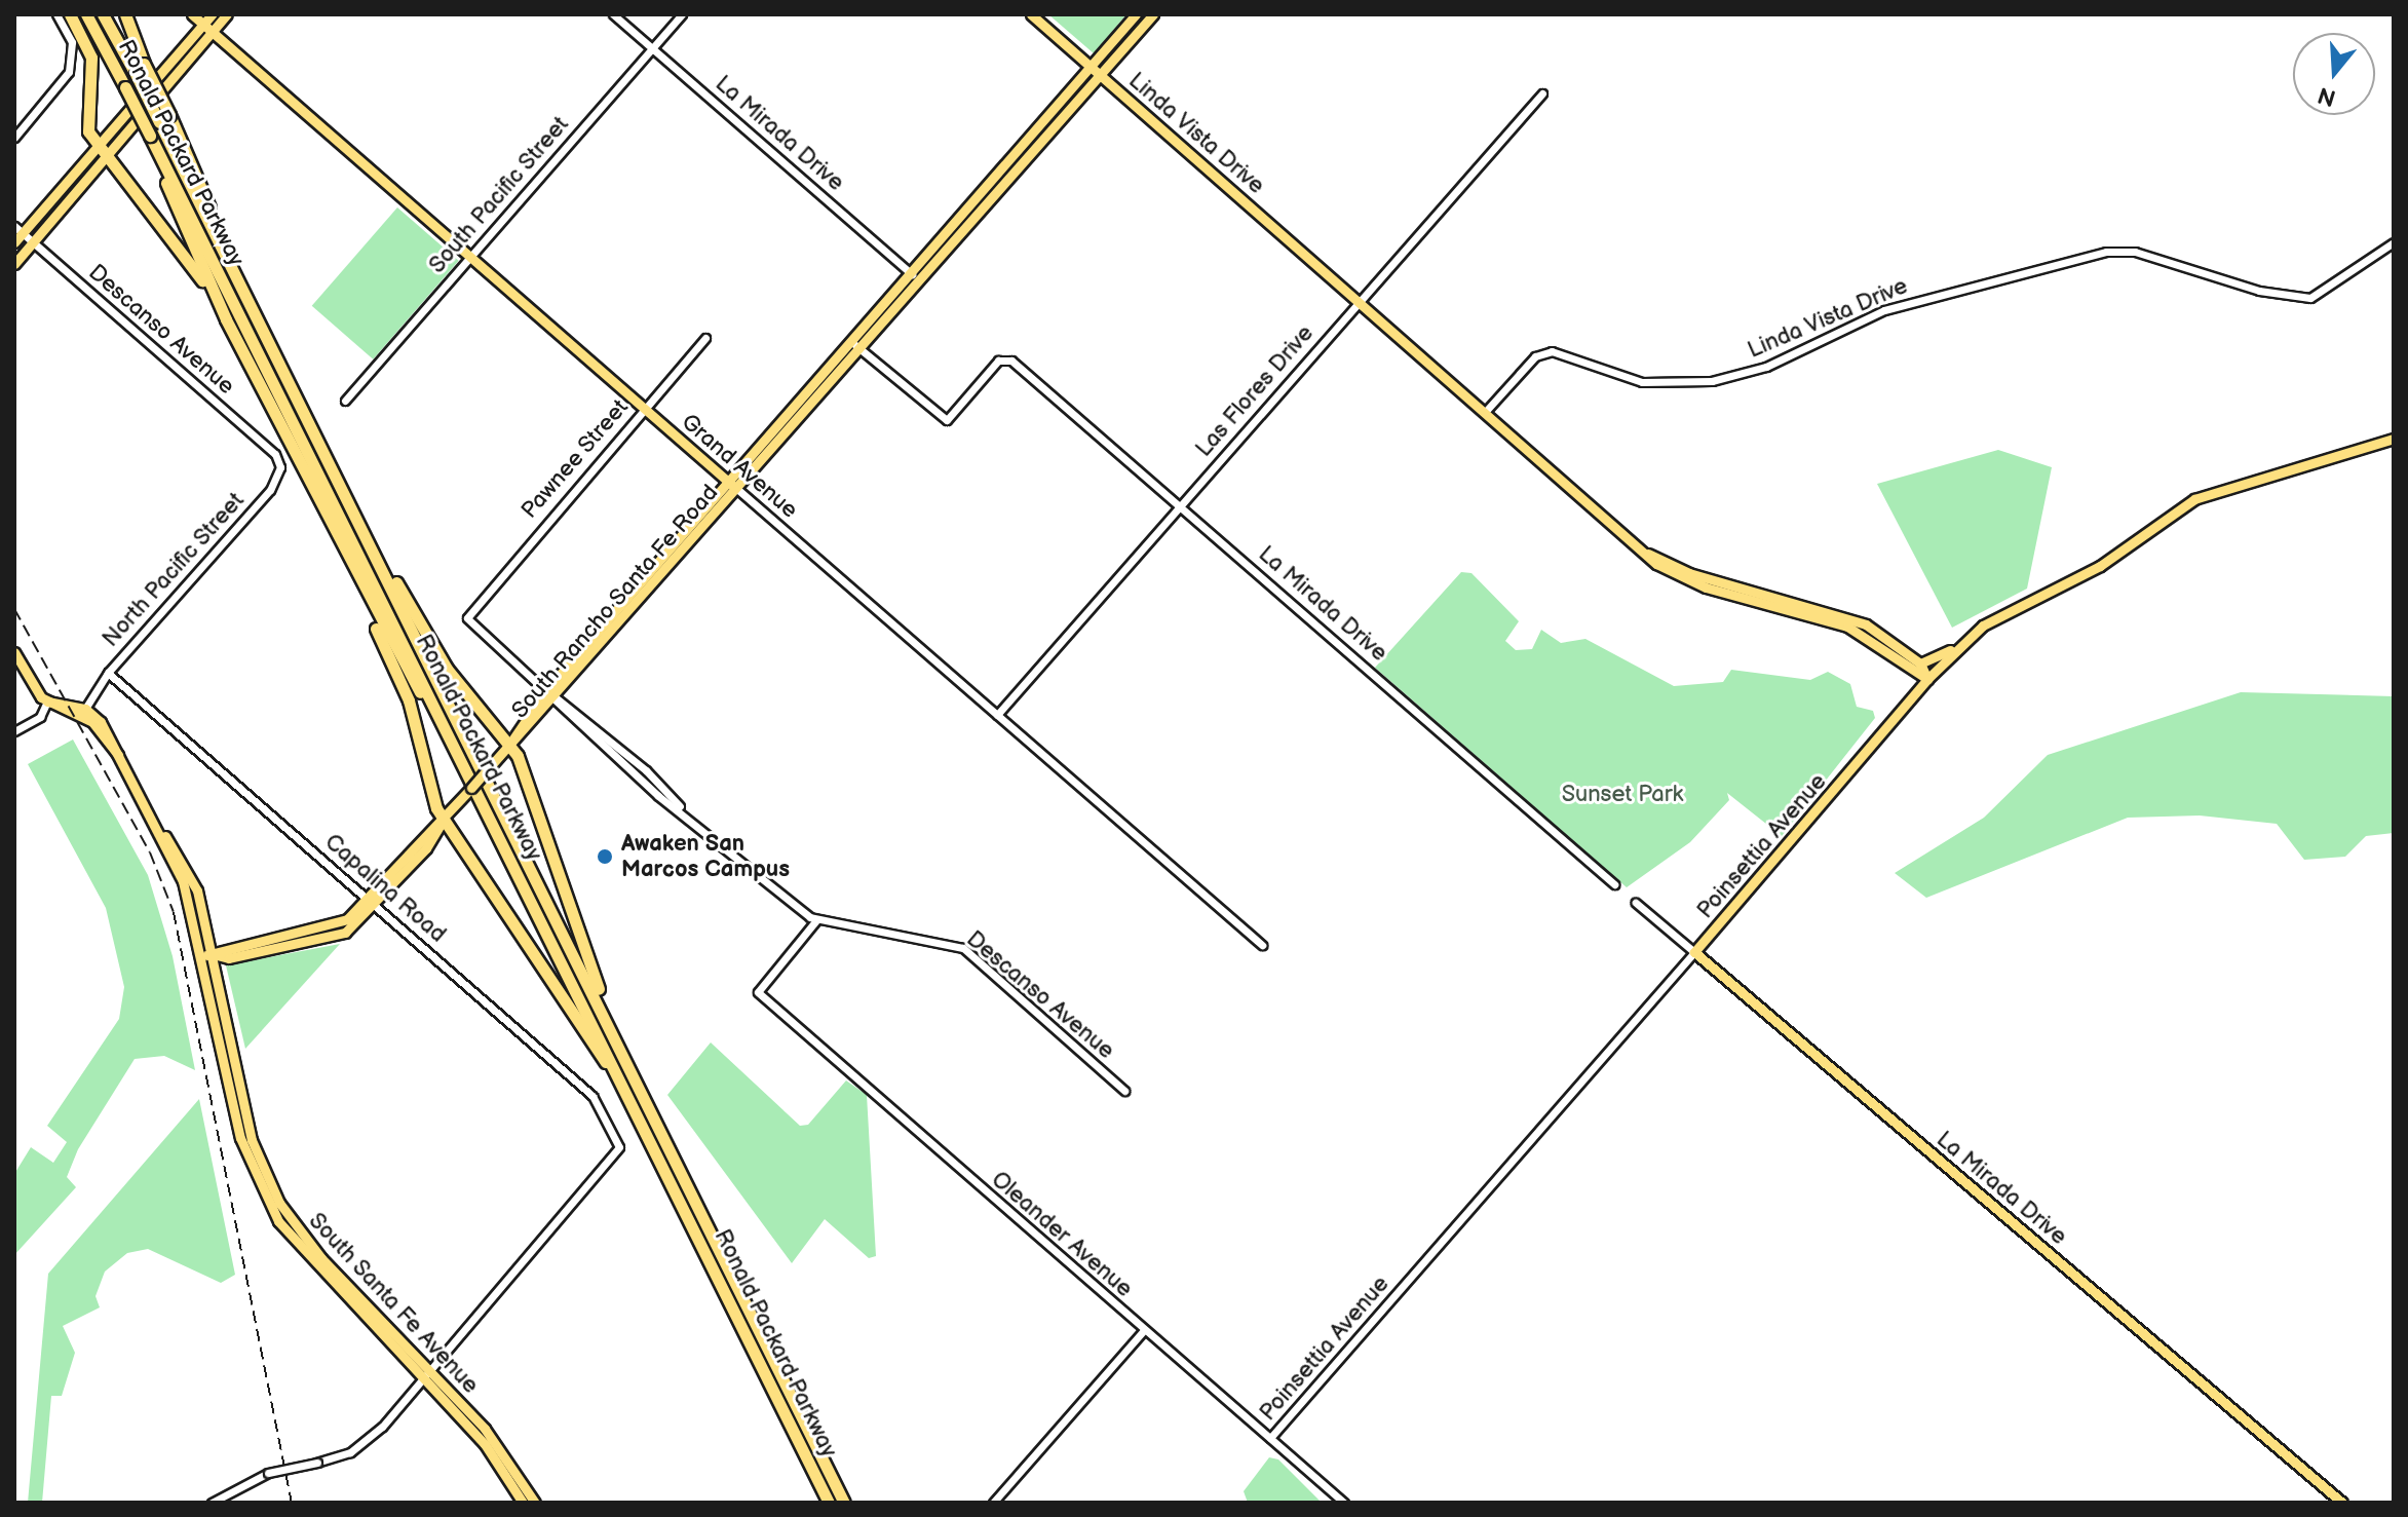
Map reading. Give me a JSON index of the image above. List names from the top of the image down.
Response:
{
  "streets": {
    "highway": ["Ronald Packard Parkway"],
    "main road": [
      "La Mirada Drive",
      "Linda Vista Drive",
      "Grand Avenue",
      "South Rancho Santa Fe Road",
      "Poinsettia Avenue",
      "South Santa Fe Avenue"
    ],
    "street": [
      "South Pacific Street",
      "Descanso Avenue",
      "Las Flores Drive",
      "Pawnee Street",
      "North Pacific Street",
      "Capalina Road",
      "Oleander Avenue"
    ]
  },
  "crossings": [
    ["La Mirada Drive", "South Pacific Street"],
    ["La Mirada Drive", "Las Flores Drive"],
    ["La Mirada Drive", "South Rancho Santa Fe Road"],
    ["La Mirada Drive", "Poinsettia Avenue"],
    ["Linda Vista Drive", "Las Flores Drive"],
    ["Linda Vista Drive", "South Rancho Santa Fe Road"],
    ["South Pacific Street", "Grand Avenue"],
    ["Descanso Avenue", "Pawnee Street"],
    ["Descanso Avenue", "North Pacific Street"],
    ["Descanso Avenue", "South Rancho Santa Fe Road"],
    ["Descanso Avenue", "Oleander Avenue"],
    ["Las Flores Drive", "Grand Avenue"],
    ["Pawnee Street", "Grand Avenue"],
    ["Grand Avenue", "South Rancho Santa Fe Road"],
    ["North Pacific Street", "Capalina Road"],
    ["Poinsettia Avenue", "Oleander Avenue"],
    ["Capalina Road", "South Santa Fe Avenue"]
  ],
  "parks": ["Sunset Park"],
  "places": ["Awaken San Marcos Campus"],
  "north": "bottom"
}
